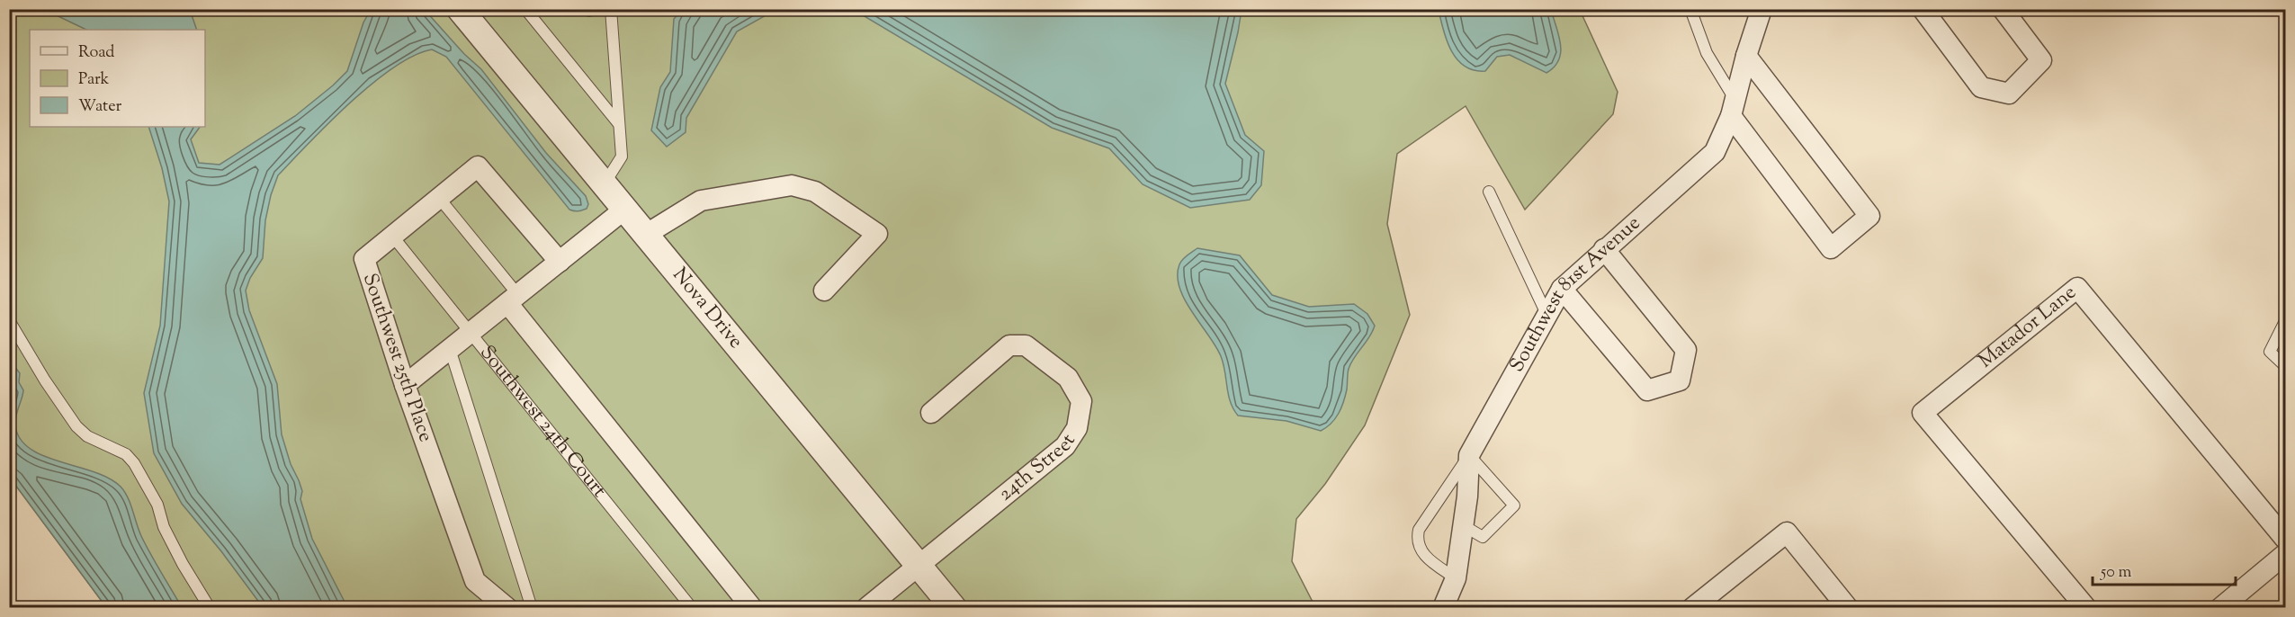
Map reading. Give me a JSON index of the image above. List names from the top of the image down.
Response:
{
  "streets": {
    "street": [
      "Southwest 81st Avenue",
      "Nova Drive",
      "Matador Lane",
      "Southwest 25th Place",
      "24th Street"
    ],
    "lane": ["Southwest 24th Court"]
  },
  "crossings": [
    ["Nova Drive", "24th Street"],
    ["Southwest 25th Place", "Southwest 24th Court"]
  ],
  "legend": ["Road", "Park", "Water"],
  "scale_bar": "50 m"
}
